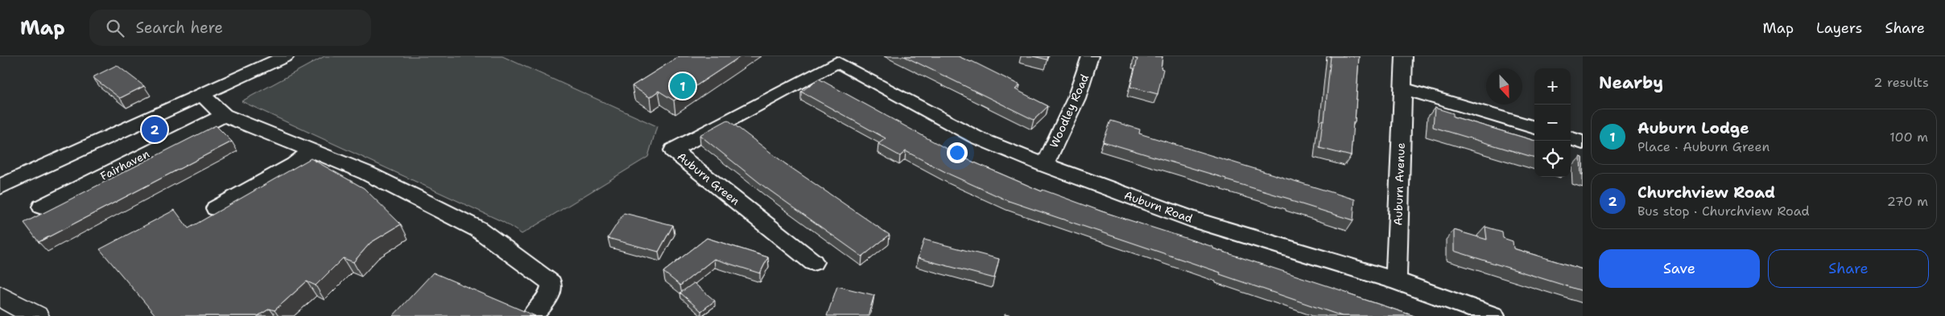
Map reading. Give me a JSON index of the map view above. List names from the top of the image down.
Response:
{
  "streets": {
    "street": [
      "Woodley Road",
      "Fairhaven",
      "Auburn Green",
      "Auburn Avenue",
      "Auburn Road"
    ]
  },
  "crossings": [
    ["Woodley Road", "Auburn Road"],
    ["Auburn Green", "Auburn Road"],
    ["Auburn Avenue", "Auburn Road"]
  ],
  "north": "bottom",
  "page": {
    "header": "Map",
    "search": "Search here",
    "nav": ["Map", "Layers", "Share"],
    "heading": ["Nearby", "2 results"],
    "map_buttons": ["+", "−"],
    "pins": ["1", "2"],
    "list": [
      {
        "mark": "1",
        "name": "Auburn Lodge",
        "note": "Place · Auburn Green",
        "value": "100 m"
      },
      {
        "mark": "2",
        "name": "Churchview Road",
        "note": "Bus stop · Churchview Road",
        "value": "270 m"
      }
    ],
    "buttons": ["Save", "Share"]
  }
}
